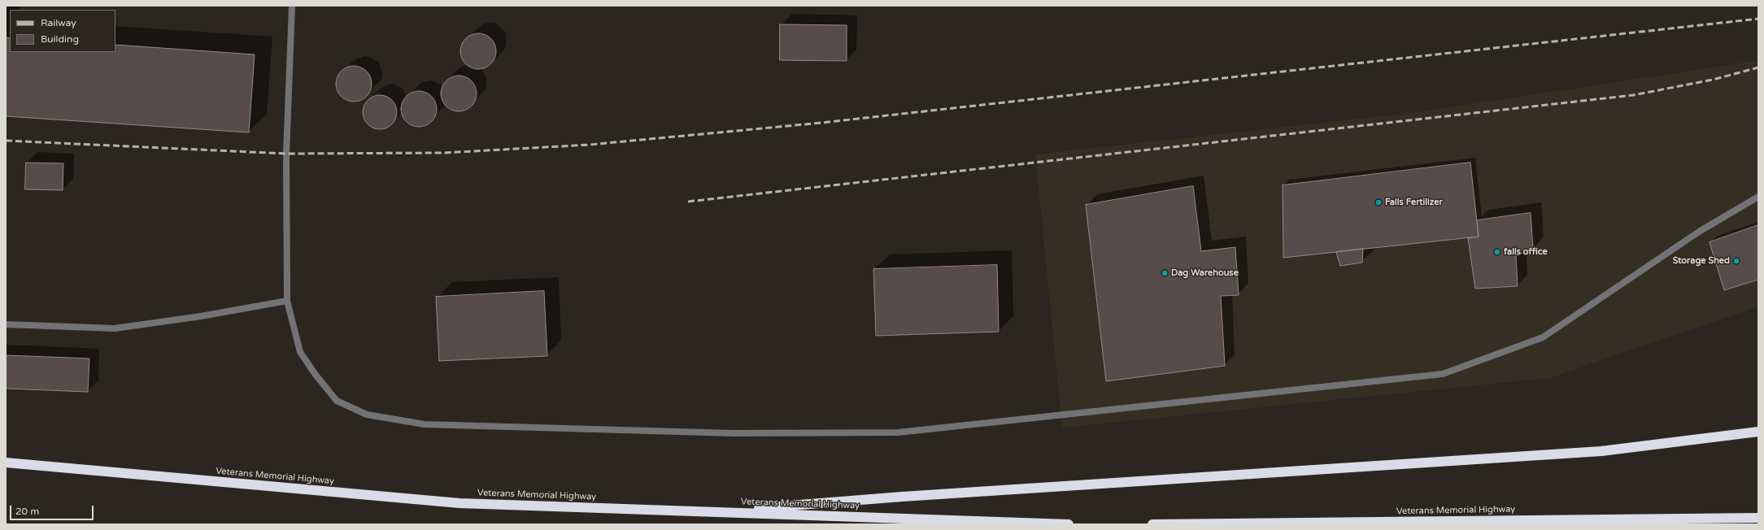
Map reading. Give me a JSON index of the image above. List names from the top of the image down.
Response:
{
  "streets": {
    "highway": ["Veterans Memorial Highway"]
  },
  "places": [
    "Falls Fertilizer",
    "falls office",
    "Storage Shed",
    "Dag Warehouse"
  ],
  "legend": ["Railway", "Building"],
  "scale_bar": "20 m"
}
